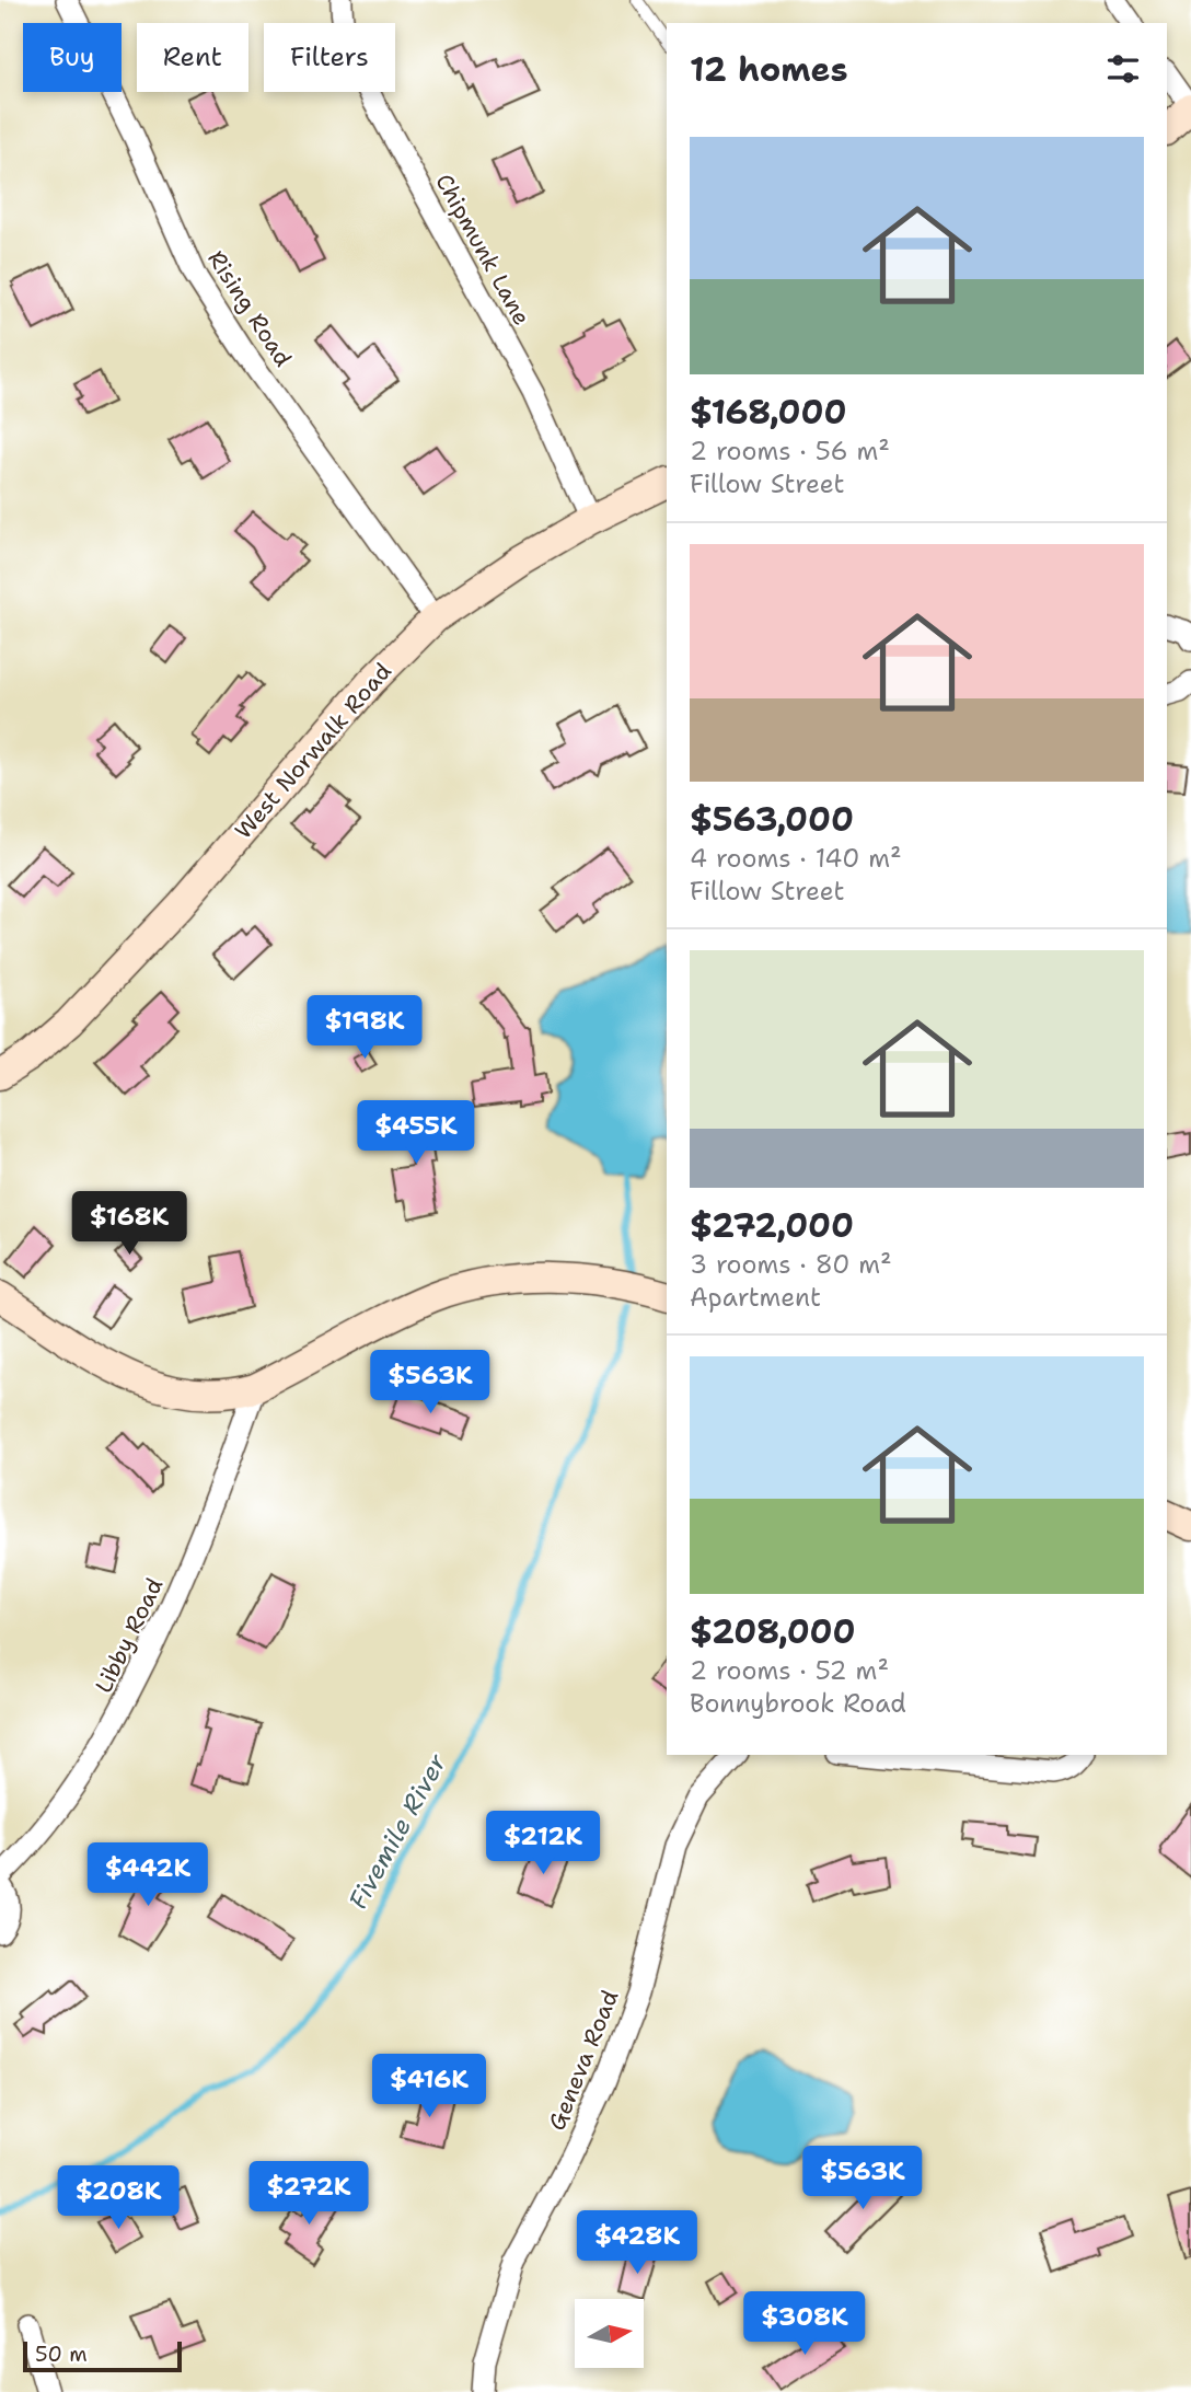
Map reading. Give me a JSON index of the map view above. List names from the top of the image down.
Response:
{
  "streets": {
    "street": [
      "Chipmunk Lane",
      "Rising Road",
      "West Norwalk Road",
      "Libby Road",
      "Geneva Road"
    ]
  },
  "crossings": [
    ["Chipmunk Lane", "West Norwalk Road"],
    ["Rising Road", "West Norwalk Road"]
  ],
  "water": ["Fivemile River"],
  "scale_bar": "50 m",
  "north": "right",
  "page": {
    "chip": ["Buy", "Rent", "Filters"],
    "heading": "12 homes",
    "list": [
      {
        "name": "$168,000",
        "note": "2 rooms · 56 m² · Fillow Street"
      },
      {
        "name": "$563,000",
        "note": "4 rooms · 140 m² · Fillow Street"
      },
      {
        "name": "$272,000",
        "note": "3 rooms · 80 m² · Apartment"
      },
      {
        "name": "$208,000",
        "note": "2 rooms · 52 m² · Bonnybrook Road"
      }
    ],
    "price": [
      "$198K",
      "$455K",
      "$168K",
      "$563K",
      "$212K",
      "$442K",
      "$416K",
      "$563K",
      "$272K",
      "$208K",
      "$428K",
      "$308K"
    ],
    "scale": "50 m"
  }
}
